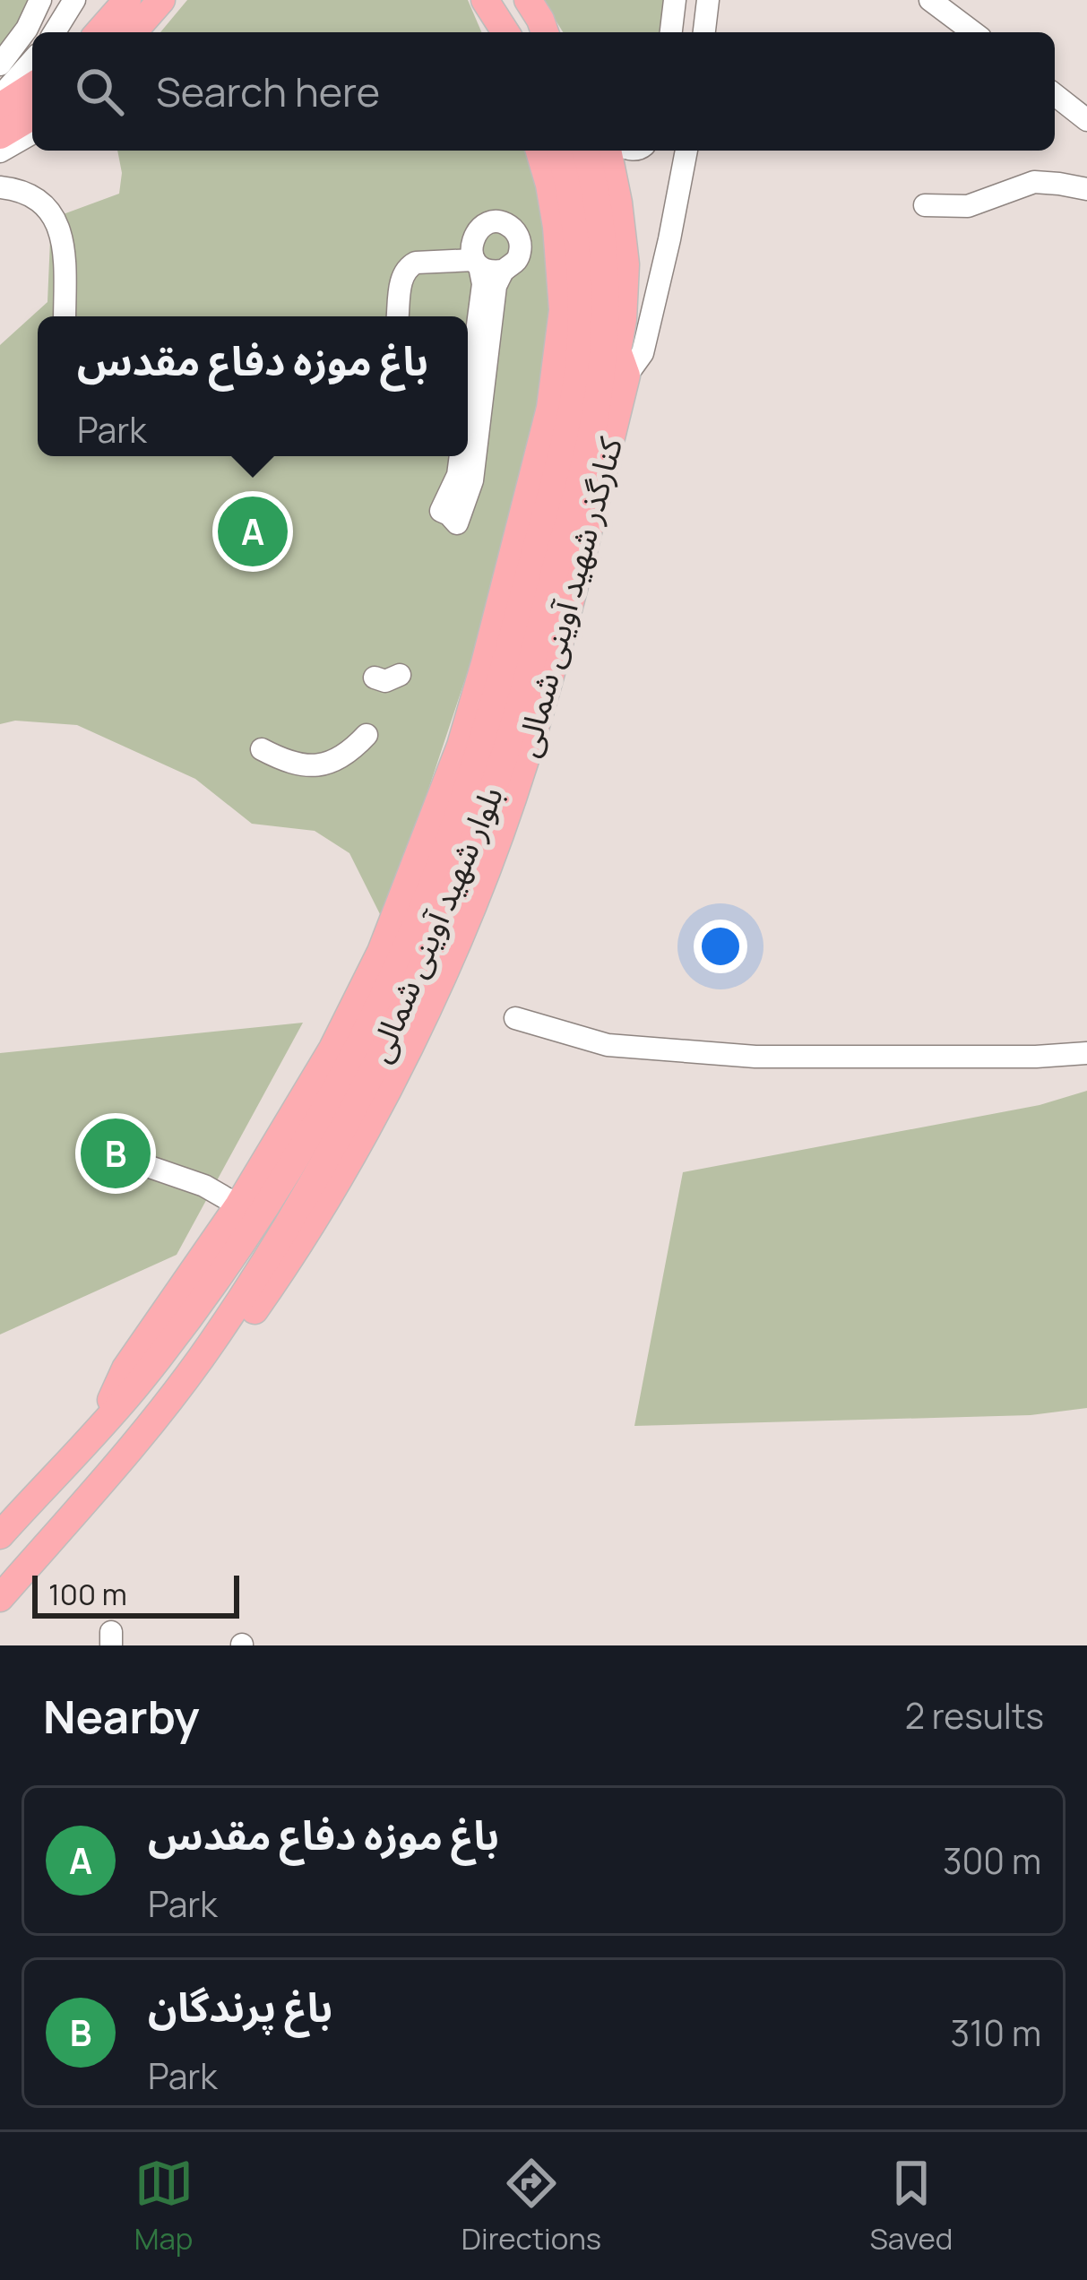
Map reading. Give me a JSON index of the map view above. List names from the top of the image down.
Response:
{
  "streets": {
    "main road": ["کنارگذر شهید آوینی شمالی", "بلوار شهید آوینی شمالی"]
  },
  "crossings": [
    ["کنارگذر شهید آوینی شمالی", "بلوار شهید آوینی شمالی"]
  ],
  "scale_bar": "100 m",
  "page": {
    "search": "Search here",
    "popup": ["باغ موزه دفاع مقدس", "Park"],
    "pins": ["A", "B"],
    "scale": "100 m",
    "heading": ["Nearby", "2 results"],
    "list": [
      {
        "mark": "A",
        "name": "باغ موزه دفاع مقدس",
        "note": "Park",
        "value": "300 m"
      },
      {
        "mark": "B",
        "name": "باغ پرندگان",
        "note": "Park",
        "value": "310 m"
      }
    ],
    "nav": ["Map", "Directions", "Saved"]
  }
}
